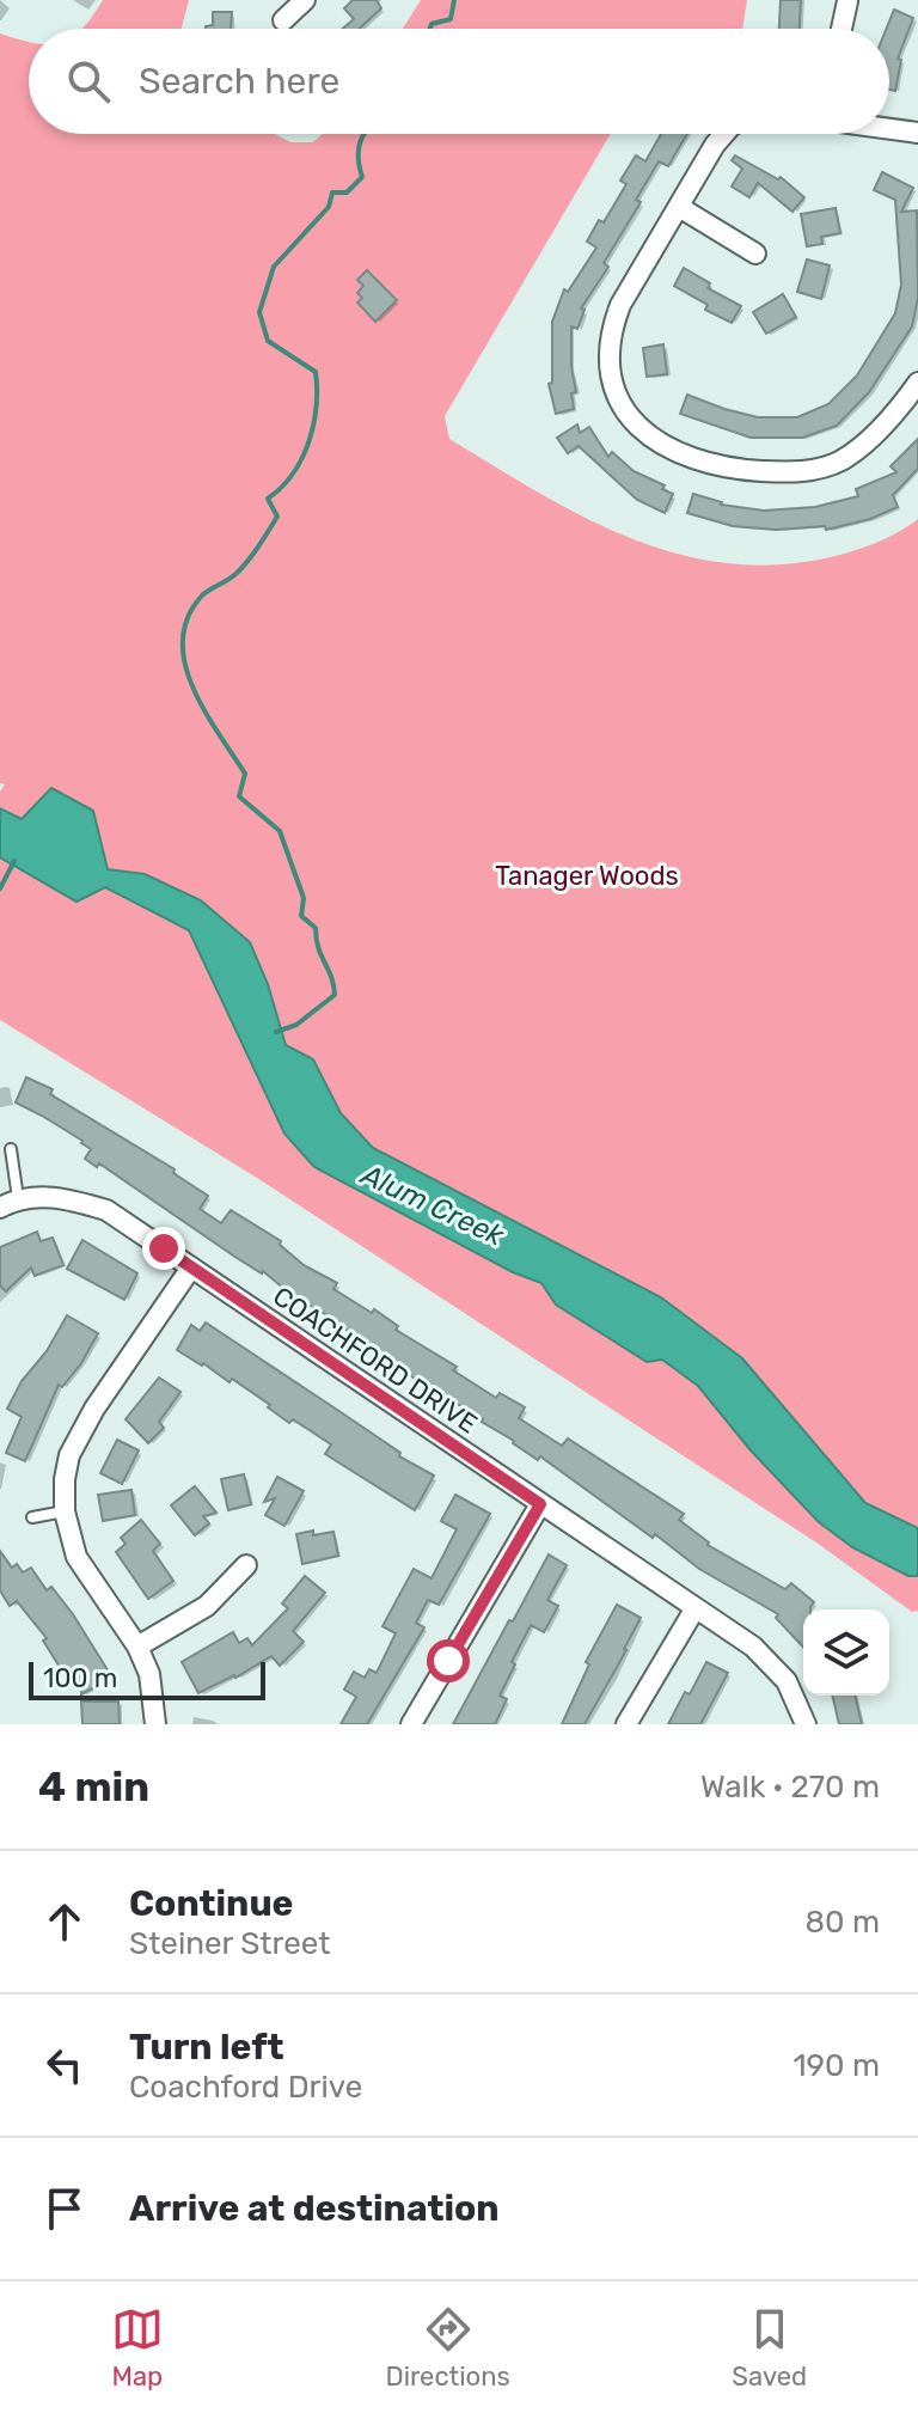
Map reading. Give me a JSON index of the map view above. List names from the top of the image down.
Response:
{
  "streets": {
    "street": ["COACHFORD DRIVE"]
  },
  "water": ["Alum Creek"],
  "parks": ["Tanager Woods"],
  "scale_bar": "100 m",
  "page": {
    "search": "Search here",
    "scale": "100 m",
    "heading": ["4 min", "Walk · 270 m"],
    "list": [
      ["Continue", "Steiner Street", "80 m"],
      ["Turn left", "Coachford Drive", "190 m"],
      "Arrive at destination"
    ],
    "nav": ["Map", "Directions", "Saved"]
  }
}
